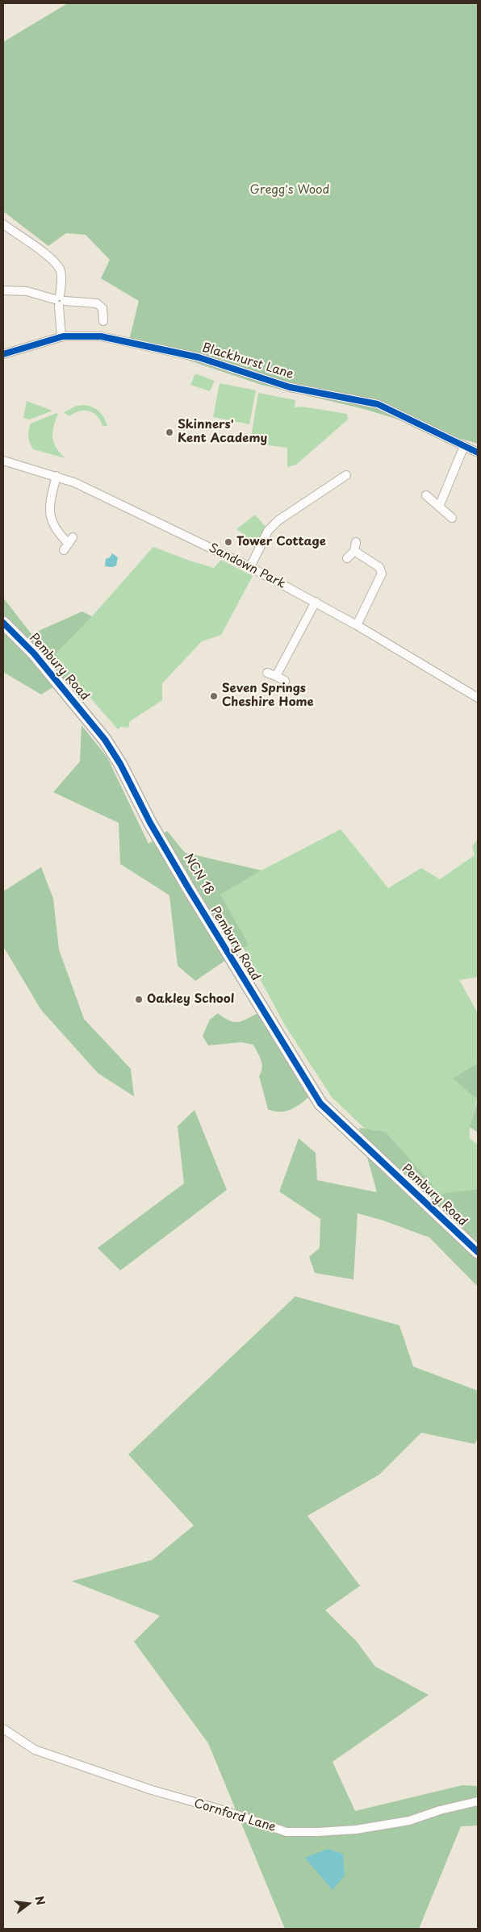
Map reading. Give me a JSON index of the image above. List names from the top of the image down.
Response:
{
  "streets": {
    "main road": ["Pembury Road"],
    "street": ["Blackhurst Lane", "Sandown Park", "Cornford Lane"]
  },
  "parks": ["Gregg's Wood"],
  "places": [
    "Skinners' Kent Academy",
    "Tower Cottage",
    "Seven Springs Cheshire Home",
    "Oakley School"
  ],
  "north": "right"
}
